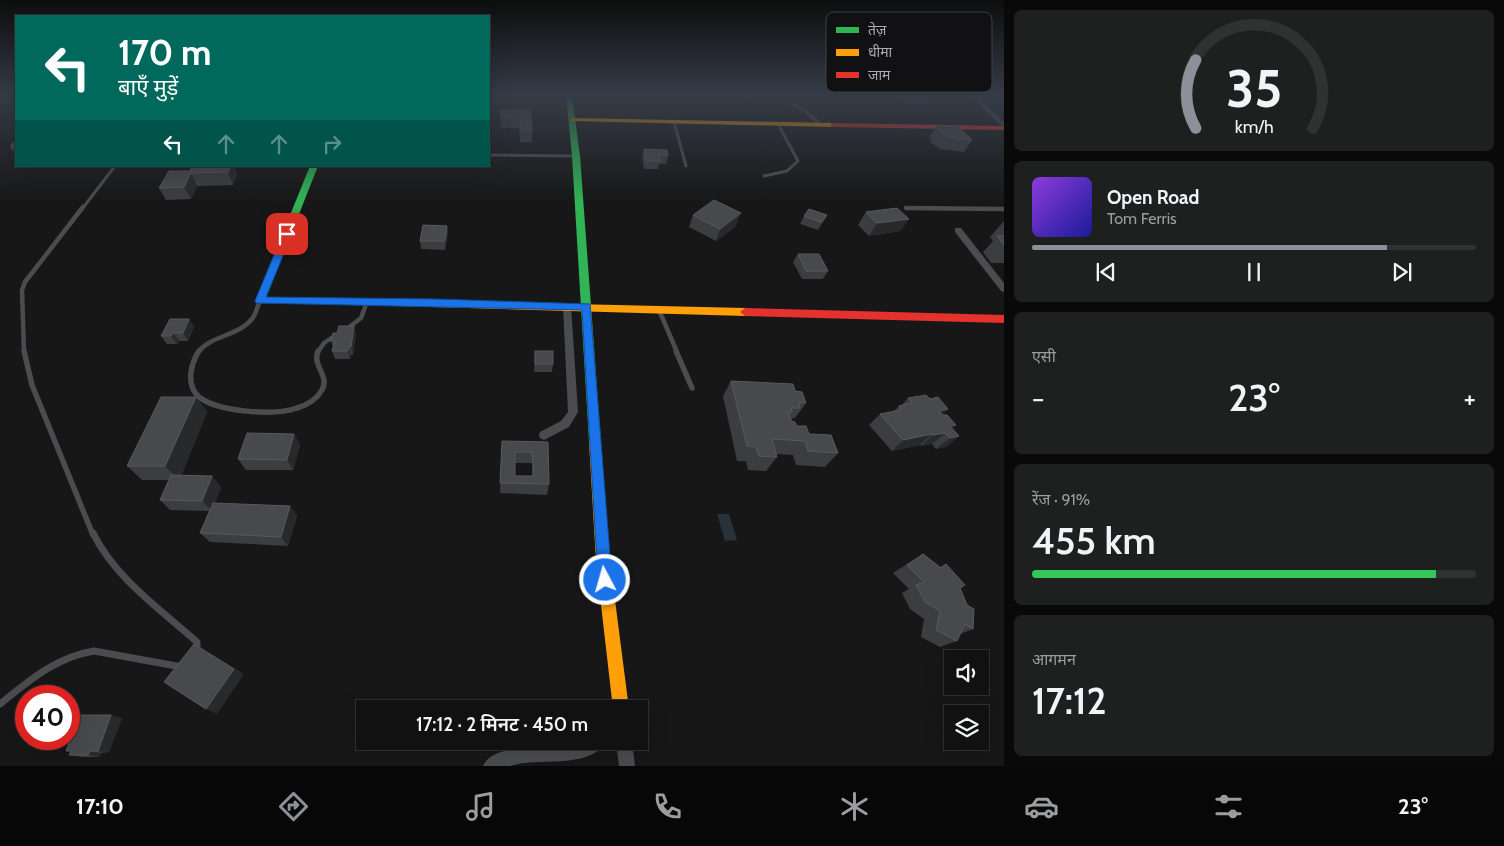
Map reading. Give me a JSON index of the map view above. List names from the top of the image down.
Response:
{
  "legend": ["तेज़", "धीमा", "जाम"],
  "page": {
    "turn": ["170 m", "बाएँ मुड़ें"],
    "song": ["Open Road", "Tom Ferris"],
    "tile": [
      "एसी",
      ["रेंज · 91%", "455 km"],
      ["आगमन", "17:12"]
    ],
    "heat": ["−", "23°", "+"],
    "limit": "40",
    "trip": "17:12 · 2 मिनट · 450 m",
    "tabs": ["17:10", "23°"],
    "gauge": ["35", "km/h"]
  }
}
